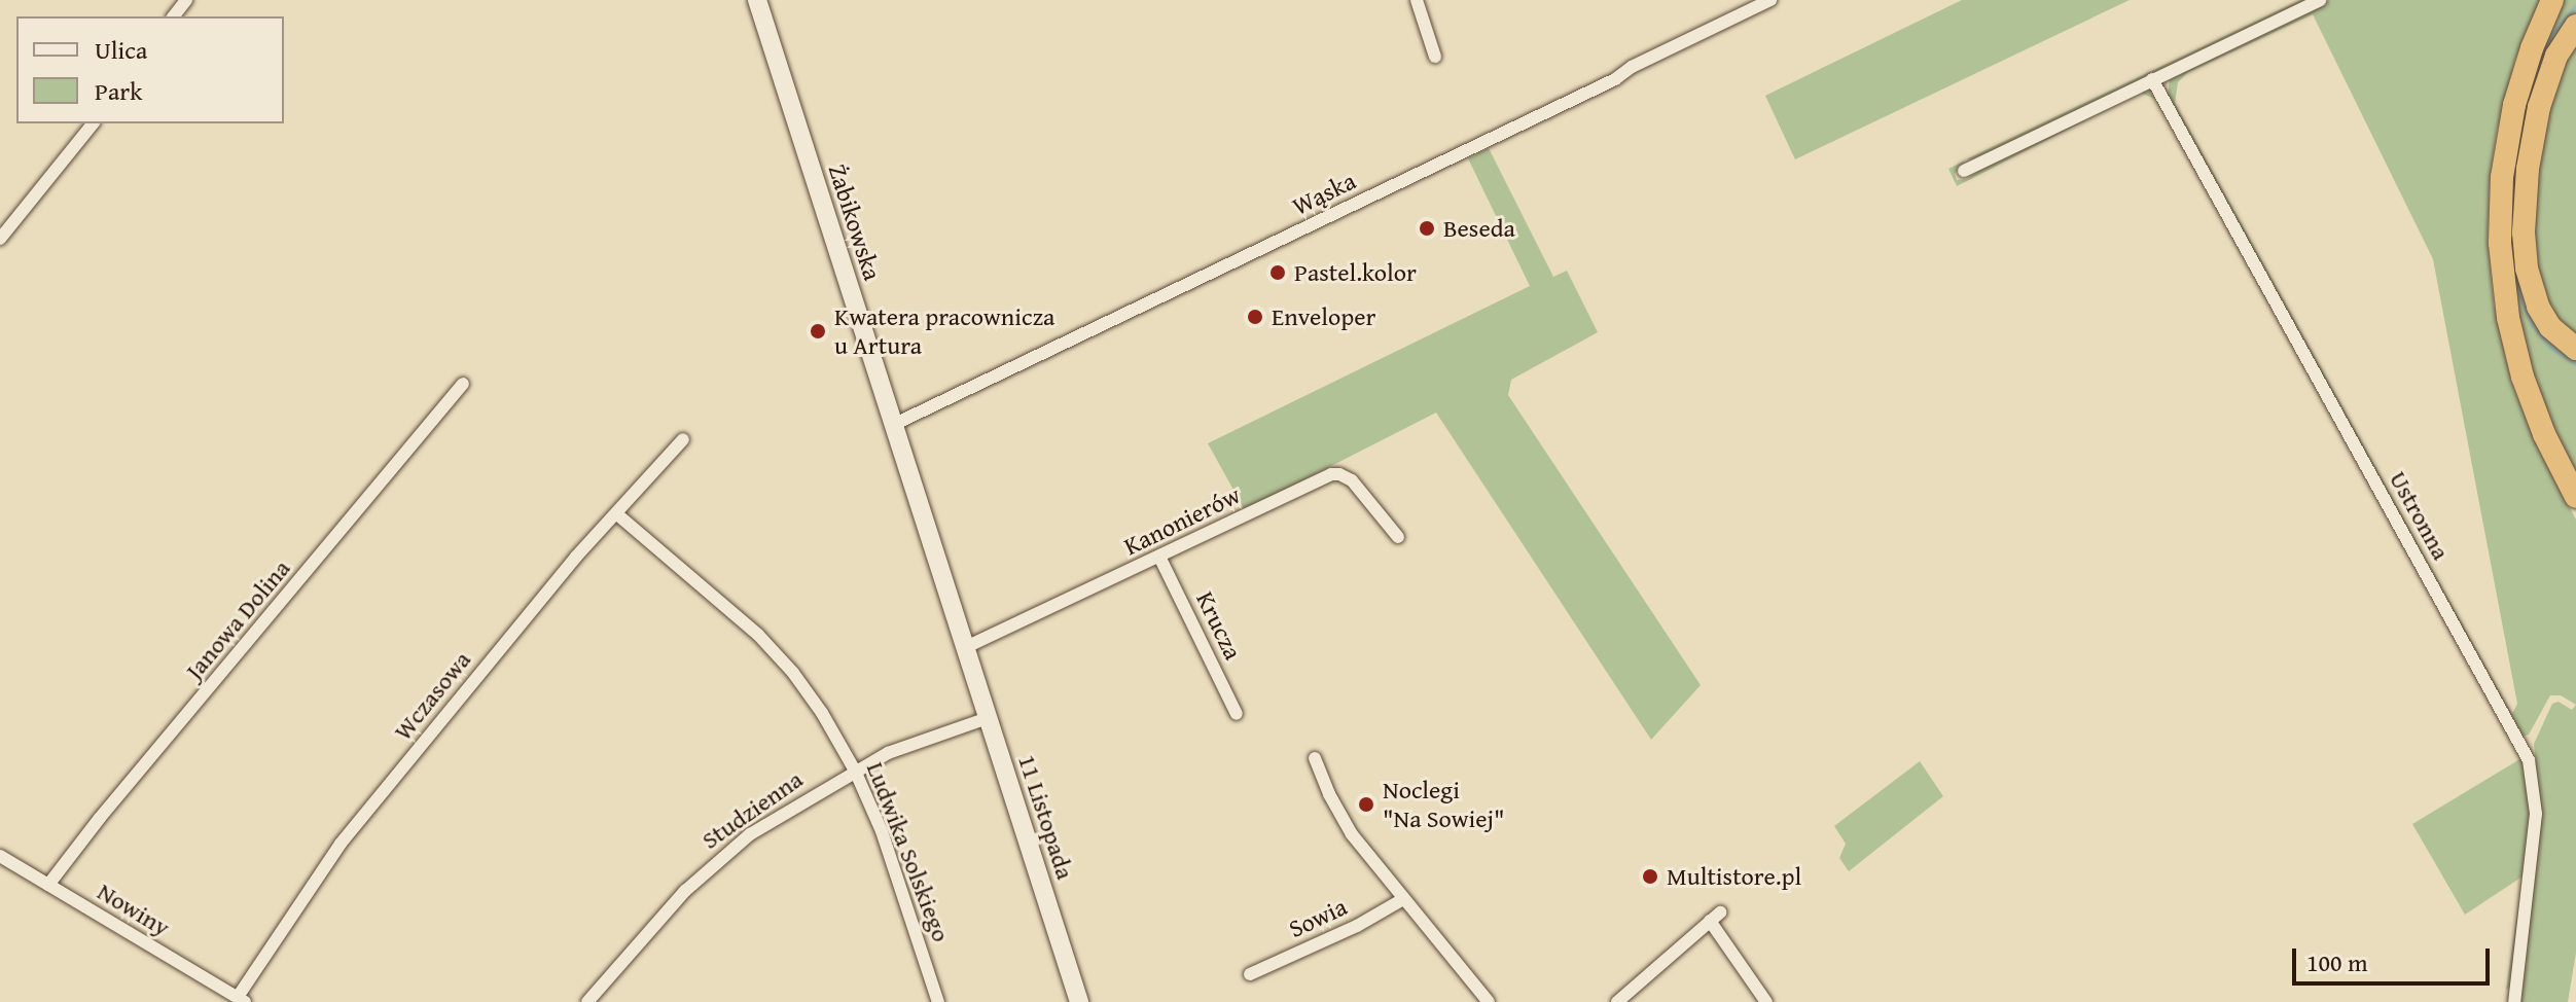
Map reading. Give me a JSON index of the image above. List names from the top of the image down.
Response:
{
  "streets": {
    "street": [
      "Wąska",
      "Żabikowska",
      "Ustronna",
      "Kanonierów",
      "Janowa Dolina",
      "Krucza",
      "Wczasowa",
      "Studzienna",
      "11 Listopada",
      "Ludwika Solskiego",
      "Nowiny",
      "Sowia"
    ]
  },
  "crossings": [
    ["Wąska", "Żabikowska"],
    ["Żabikowska", "Kanonierów"],
    ["Żabikowska", "11 Listopada"],
    ["Kanonierów", "Krucza"],
    ["Kanonierów", "11 Listopada"],
    ["Janowa Dolina", "Nowiny"],
    ["Wczasowa", "Ludwika Solskiego"],
    ["Wczasowa", "Nowiny"],
    ["Studzienna", "11 Listopada"],
    ["Studzienna", "Ludwika Solskiego"]
  ],
  "places": [
    "Beseda",
    "Pastel.kolor",
    "Enveloper",
    "Kwatera pracownicza u Artura",
    "Noclegi \"Na Sowiej\"",
    "Multistore.pl"
  ],
  "legend": ["Ulica", "Park"],
  "scale_bar": "100 m"
}
